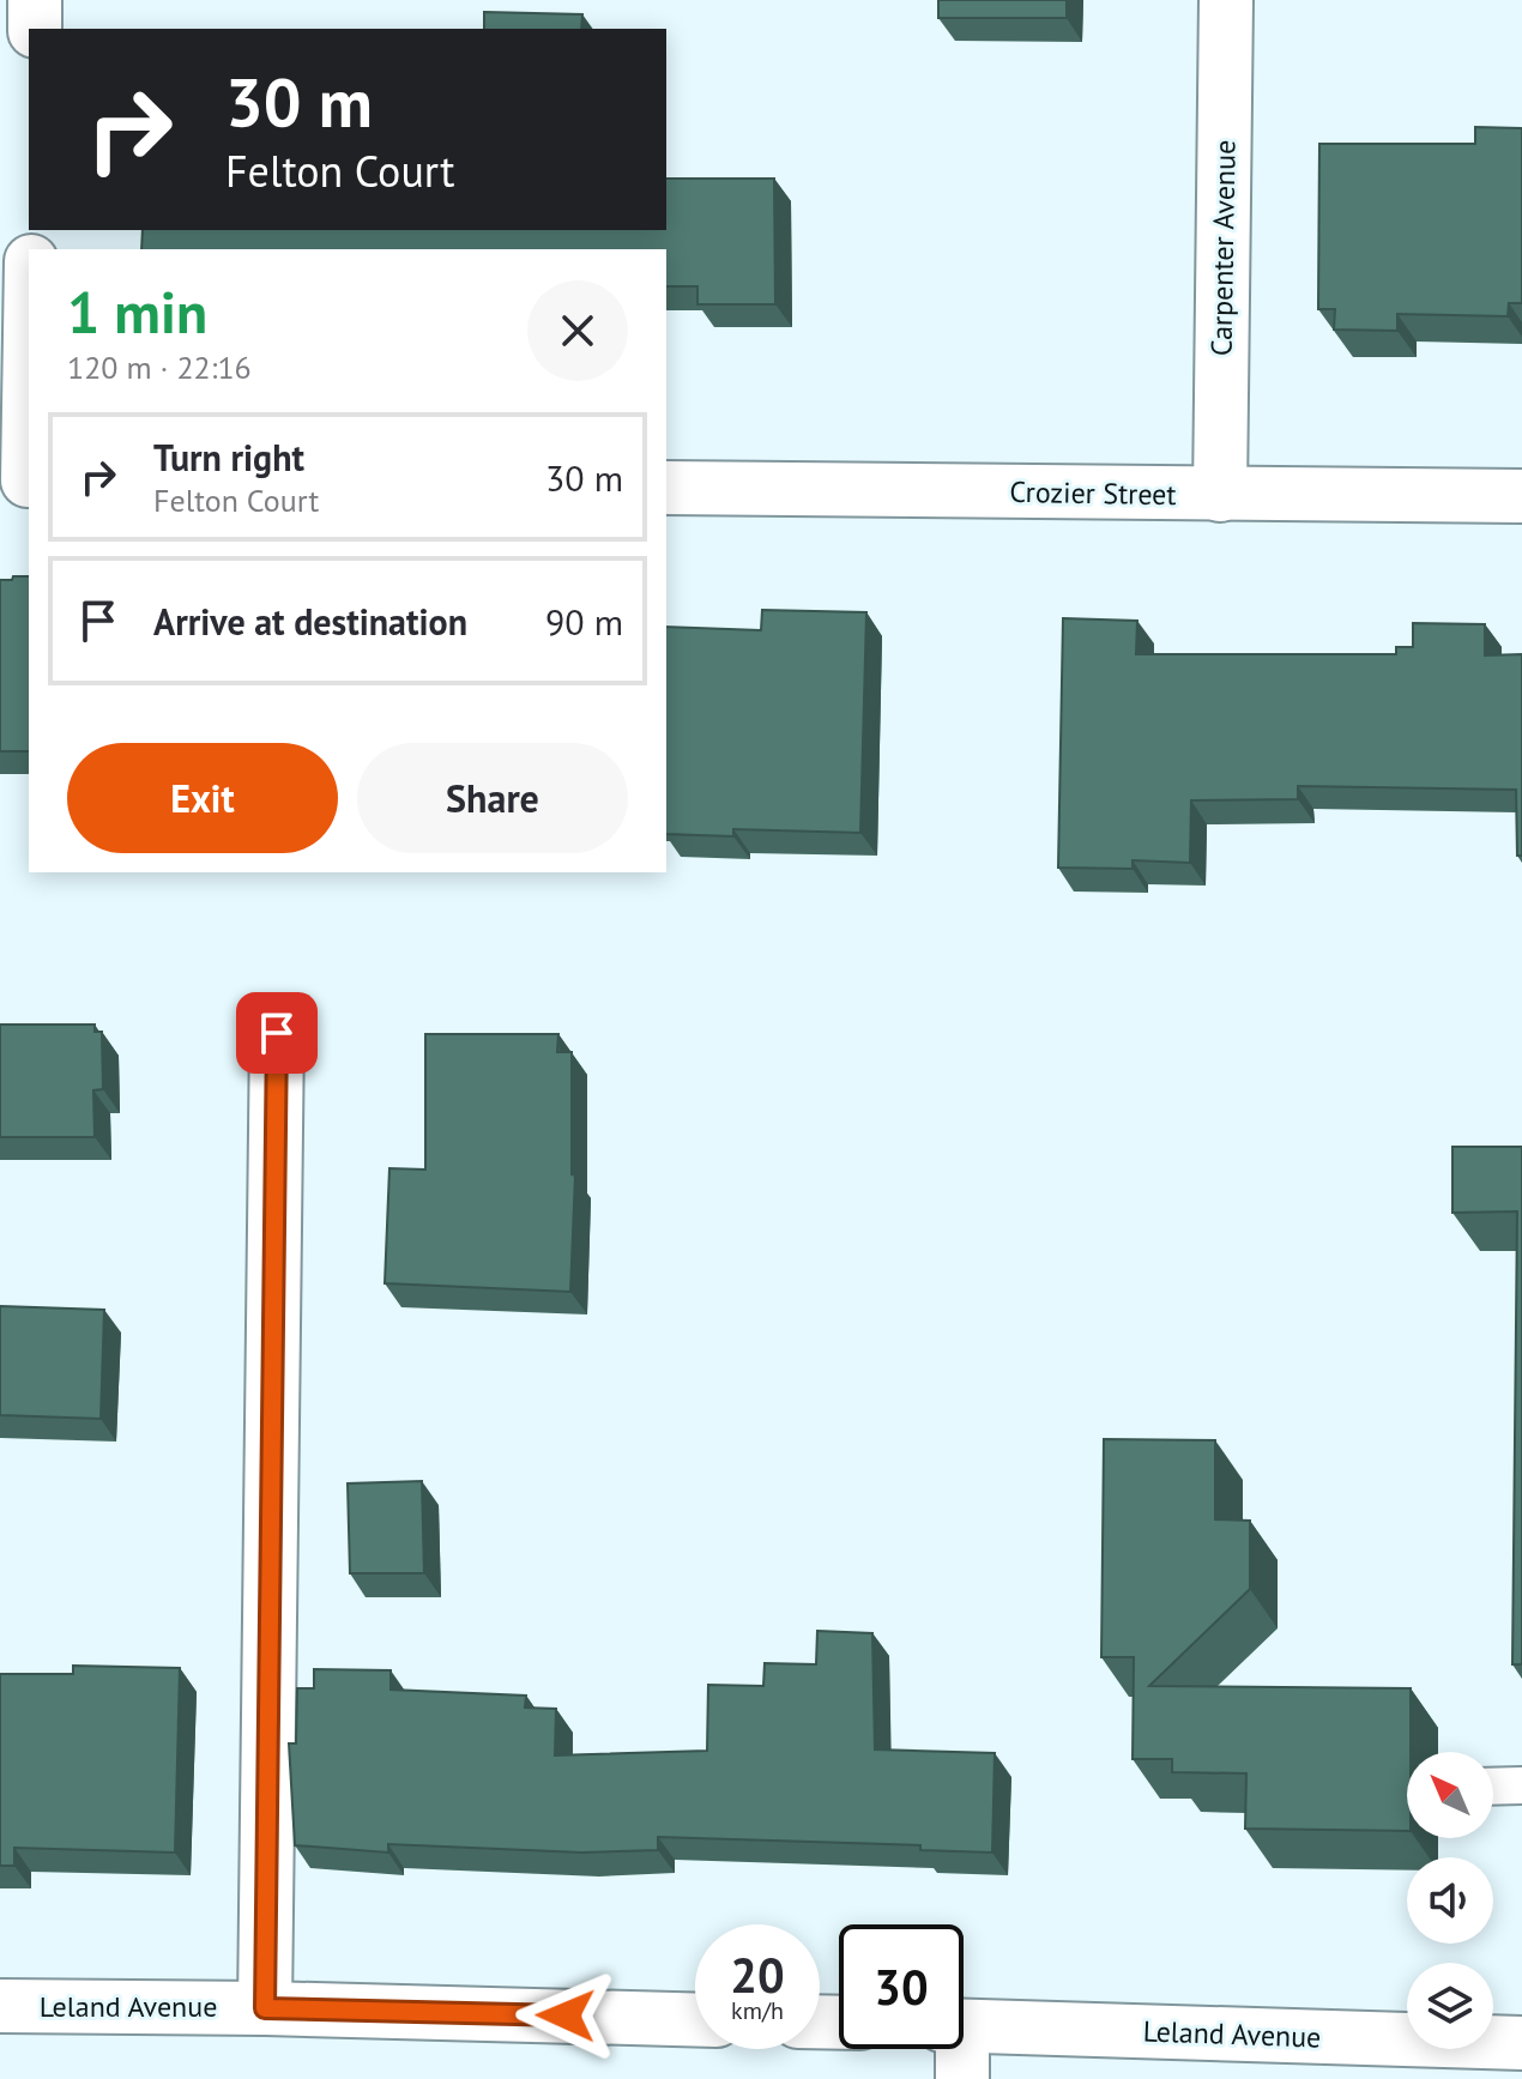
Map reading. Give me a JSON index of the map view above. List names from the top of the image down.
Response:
{
  "streets": {
    "street": ["Carpenter Avenue", "Crozier Street", "Leland Avenue"]
  },
  "crossings": [
    ["Carpenter Avenue", "Crozier Street"]
  ],
  "north": "top left",
  "page": {
    "turn": ["30 m", "Felton Court"],
    "heading": ["1 min", "120 m · 22:16"],
    "list": [
      {
        "name": "Turn right",
        "note": "Felton Court",
        "value": "30 m"
      },
      {
        "name": "Arrive at destination",
        "value": "90 m"
      }
    ],
    "buttons": ["Exit", "Share"],
    "speed": "20 km/h",
    "limit": "30"
  }
}
